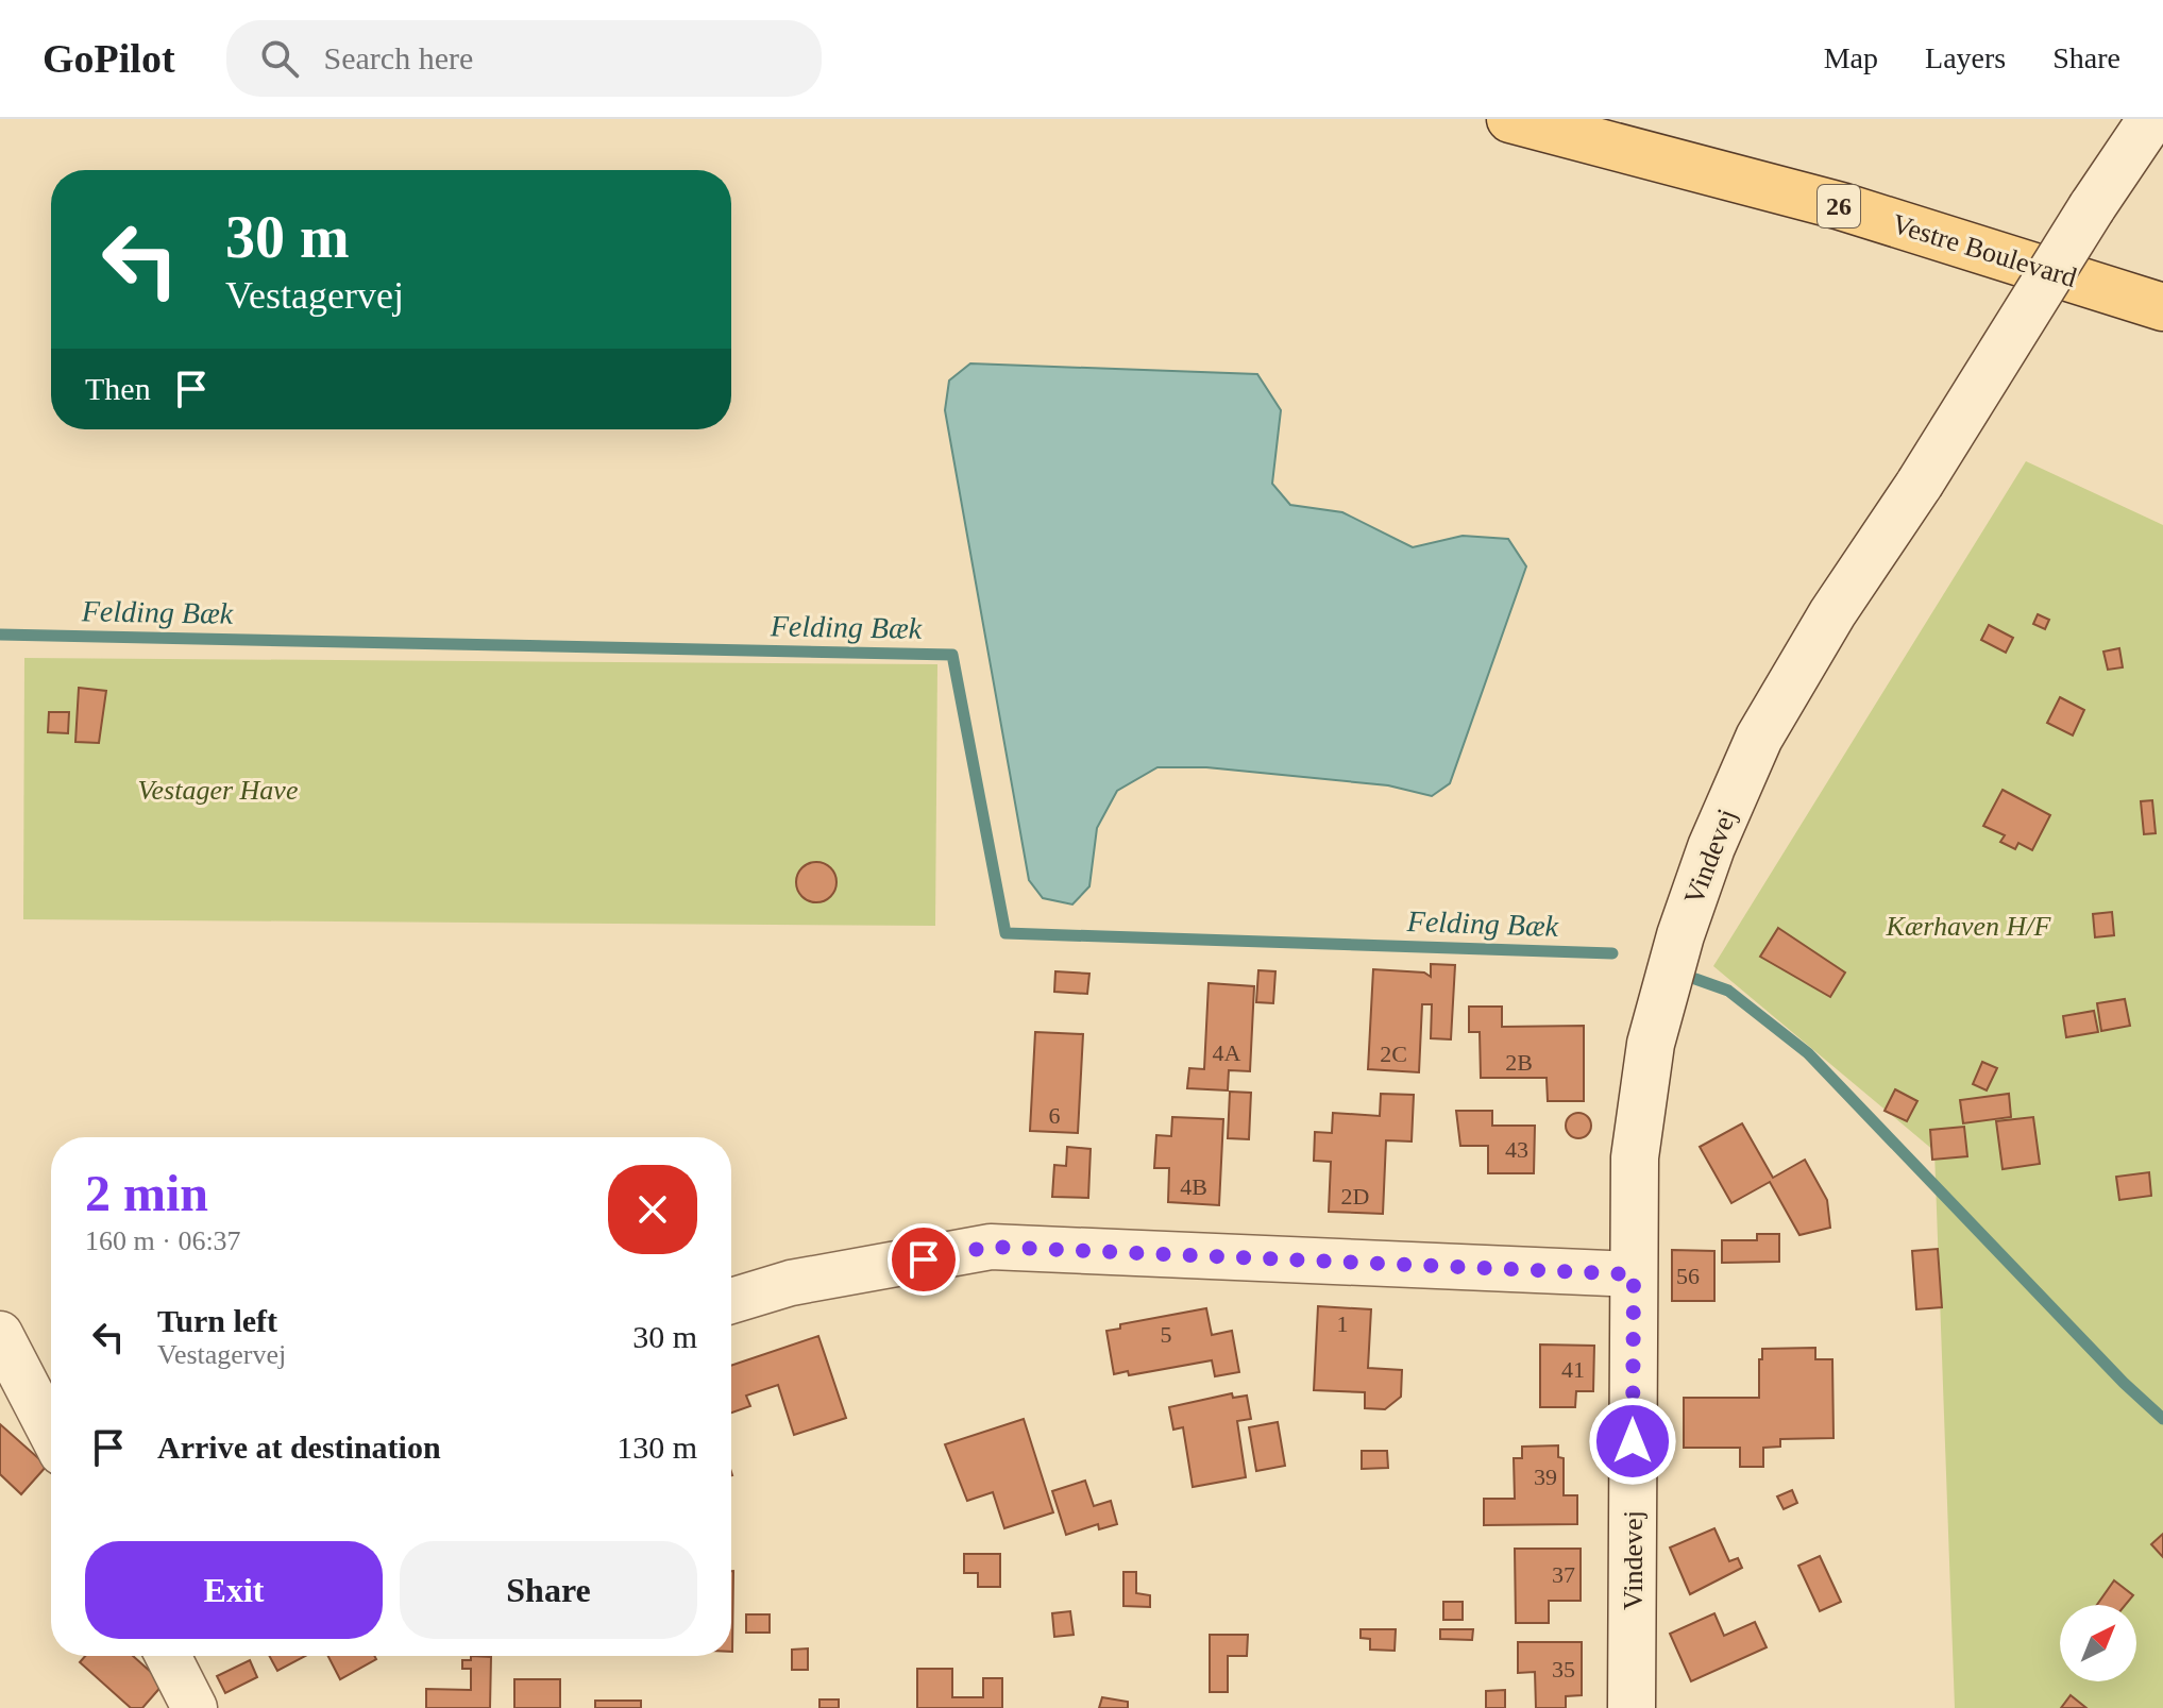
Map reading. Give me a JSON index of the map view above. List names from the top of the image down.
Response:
{
  "streets": {
    "main road": ["26", "Vestre Boulevard"],
    "street": ["Vindevej"]
  },
  "water": ["Felding Bæk"],
  "parks": ["Vestager Have", "Kærhaven H/F"],
  "house_numbers": [
    "4A",
    "2C",
    "2B",
    "6",
    "43",
    "4B",
    "2D",
    "56",
    "1",
    "5",
    "41",
    "39",
    "37",
    "35"
  ],
  "north": "top right",
  "page": {
    "header": "GoPilot",
    "search": "Search here",
    "nav": ["Map", "Layers", "Share"],
    "turn": ["30 m", "Vestagervej"],
    "then": "Then",
    "heading": ["2 min", "160 m · 06:37"],
    "list": [
      {
        "name": "Turn left",
        "note": "Vestagervej",
        "value": "30 m"
      },
      {
        "name": "Arrive at destination",
        "value": "130 m"
      }
    ],
    "buttons": ["Exit", "Share"]
  }
}
